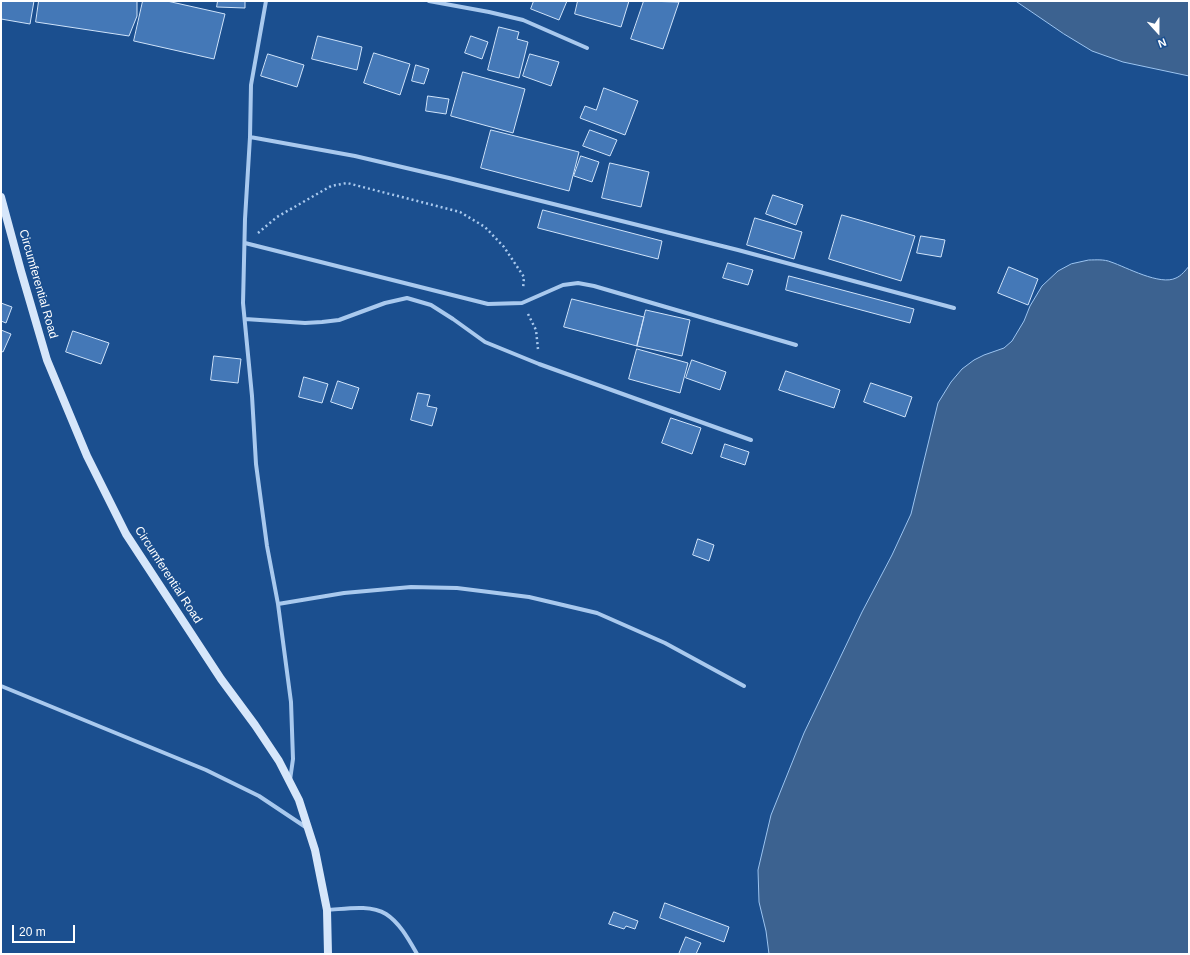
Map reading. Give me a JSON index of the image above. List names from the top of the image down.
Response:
{
  "streets": {
    "main road": ["Circumferential Road"]
  },
  "scale_bar": "20 m",
  "north": "bottom"
}
